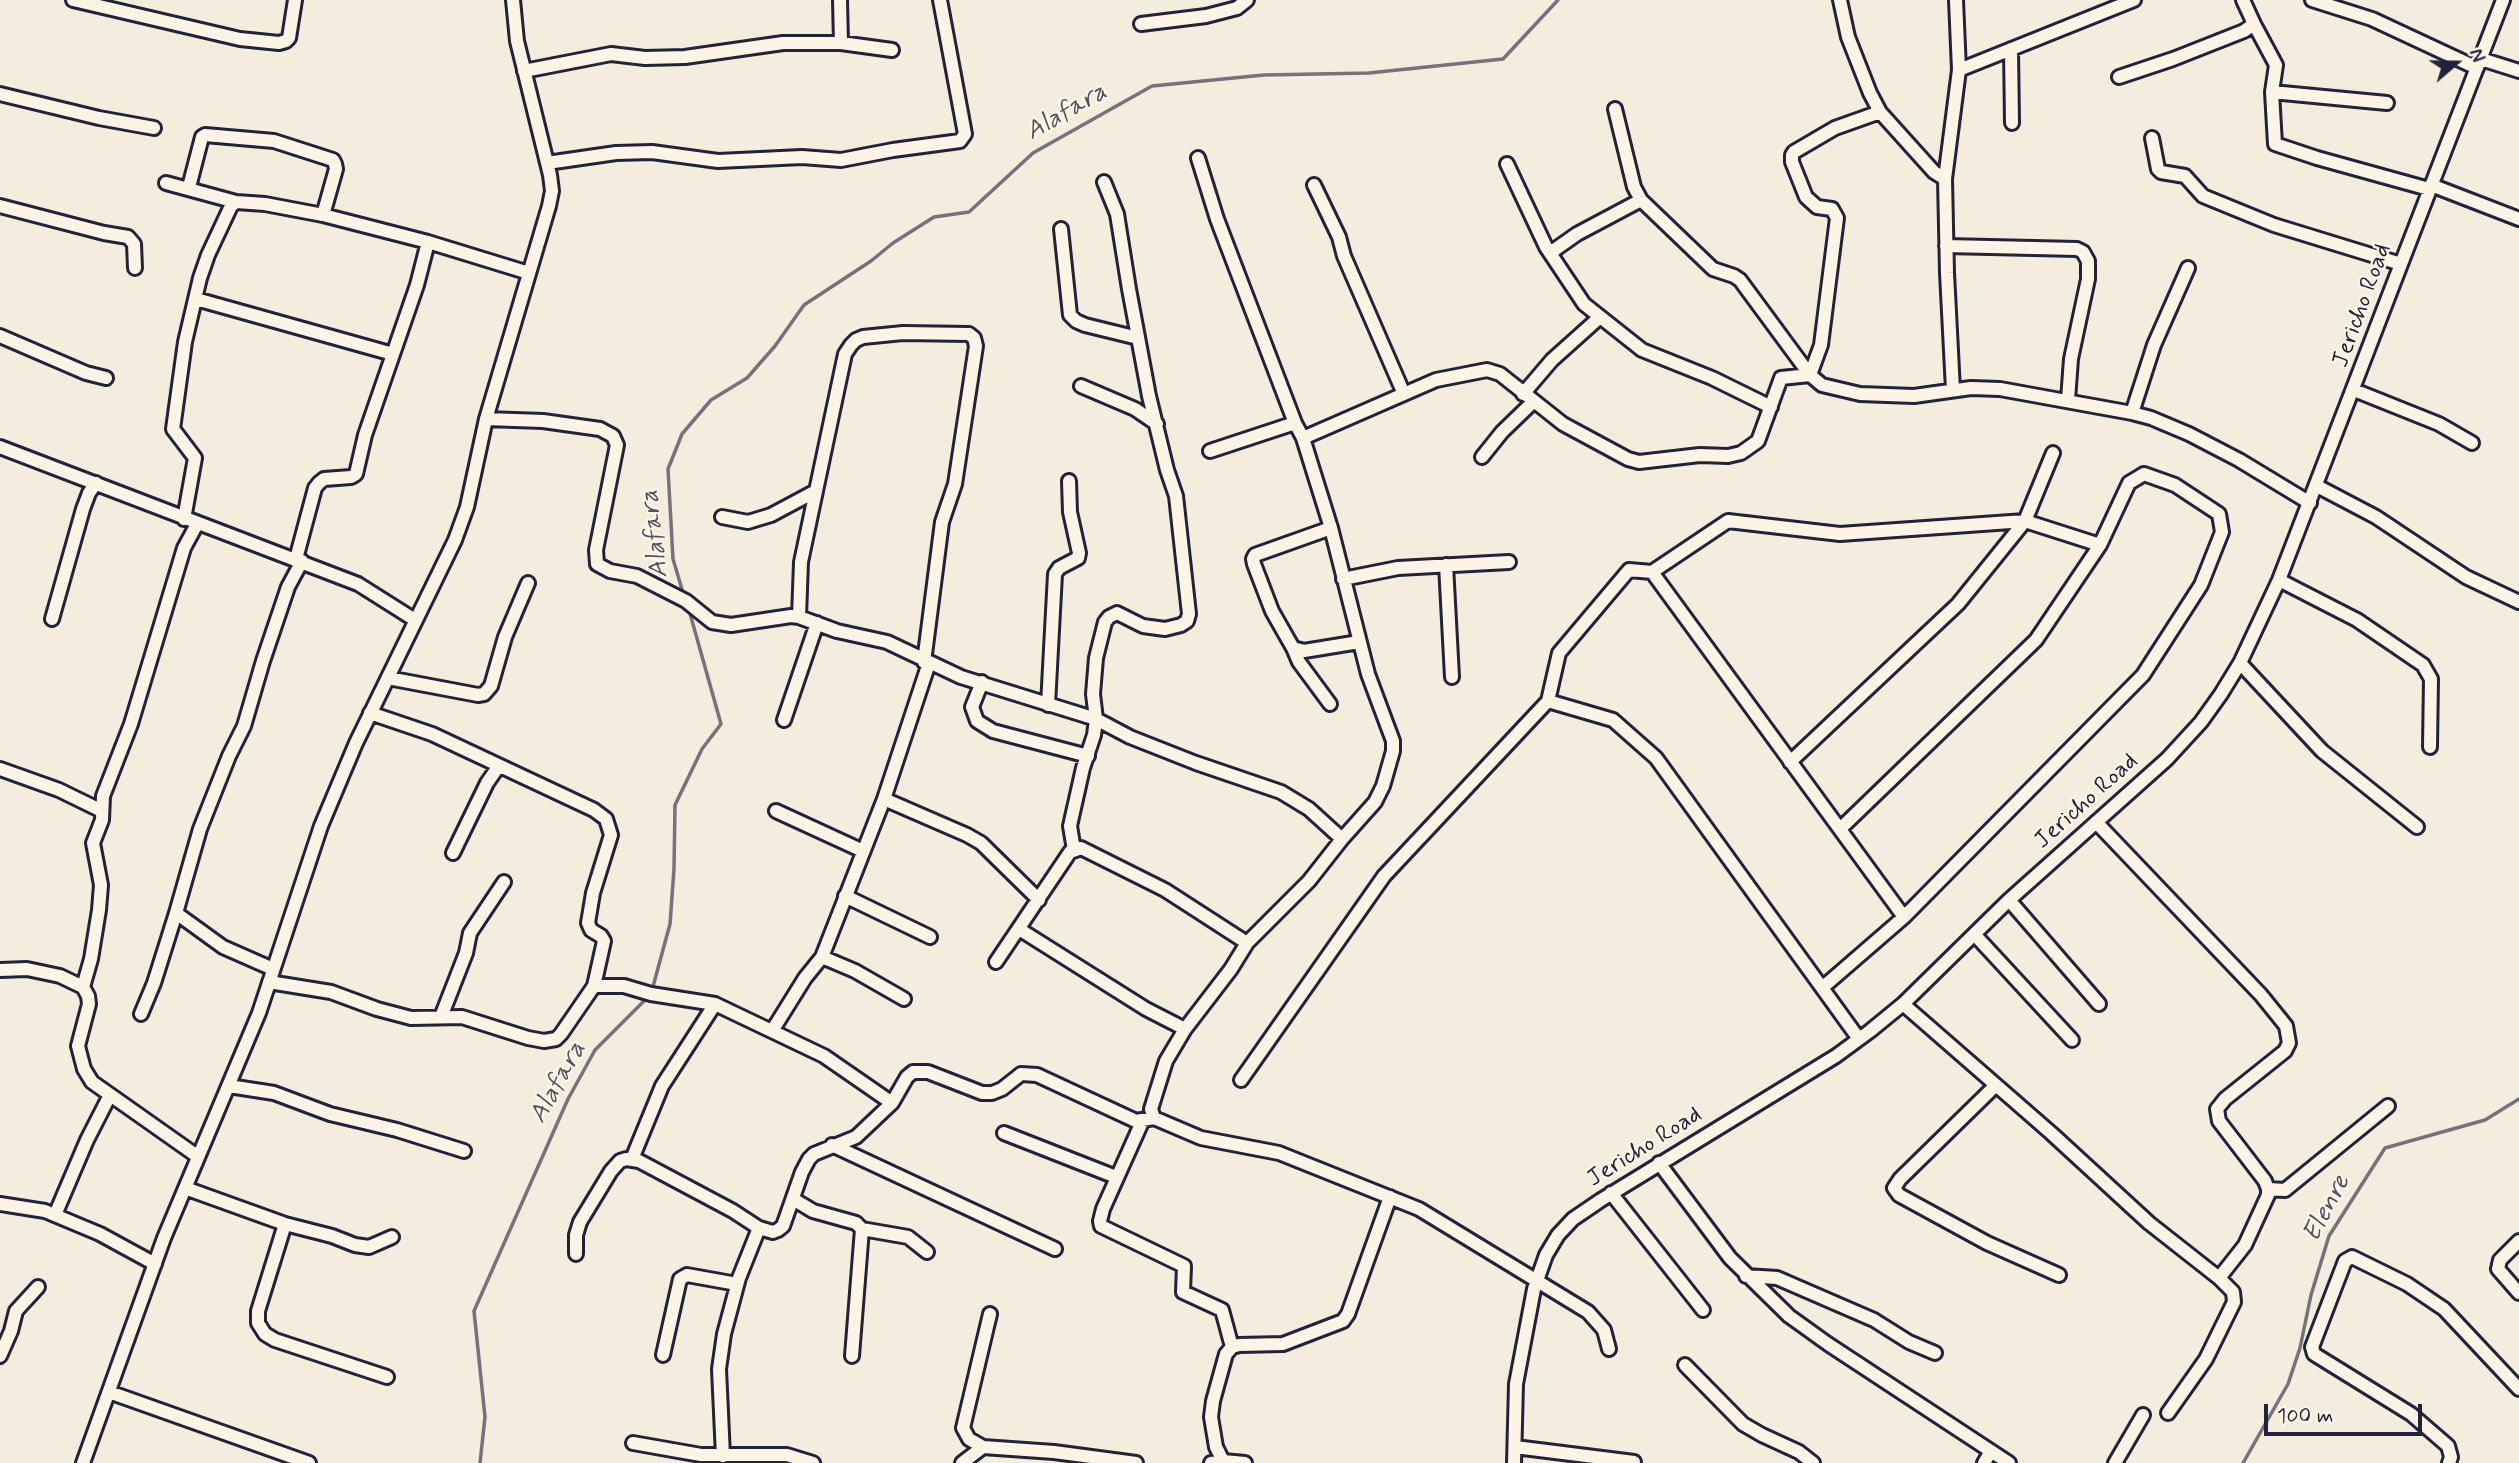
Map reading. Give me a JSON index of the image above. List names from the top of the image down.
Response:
{
  "streets": {
    "street": ["Jericho Road"]
  },
  "water": ["Alafara", "Elenre"],
  "scale_bar": "100 m",
  "north": "right"
}
